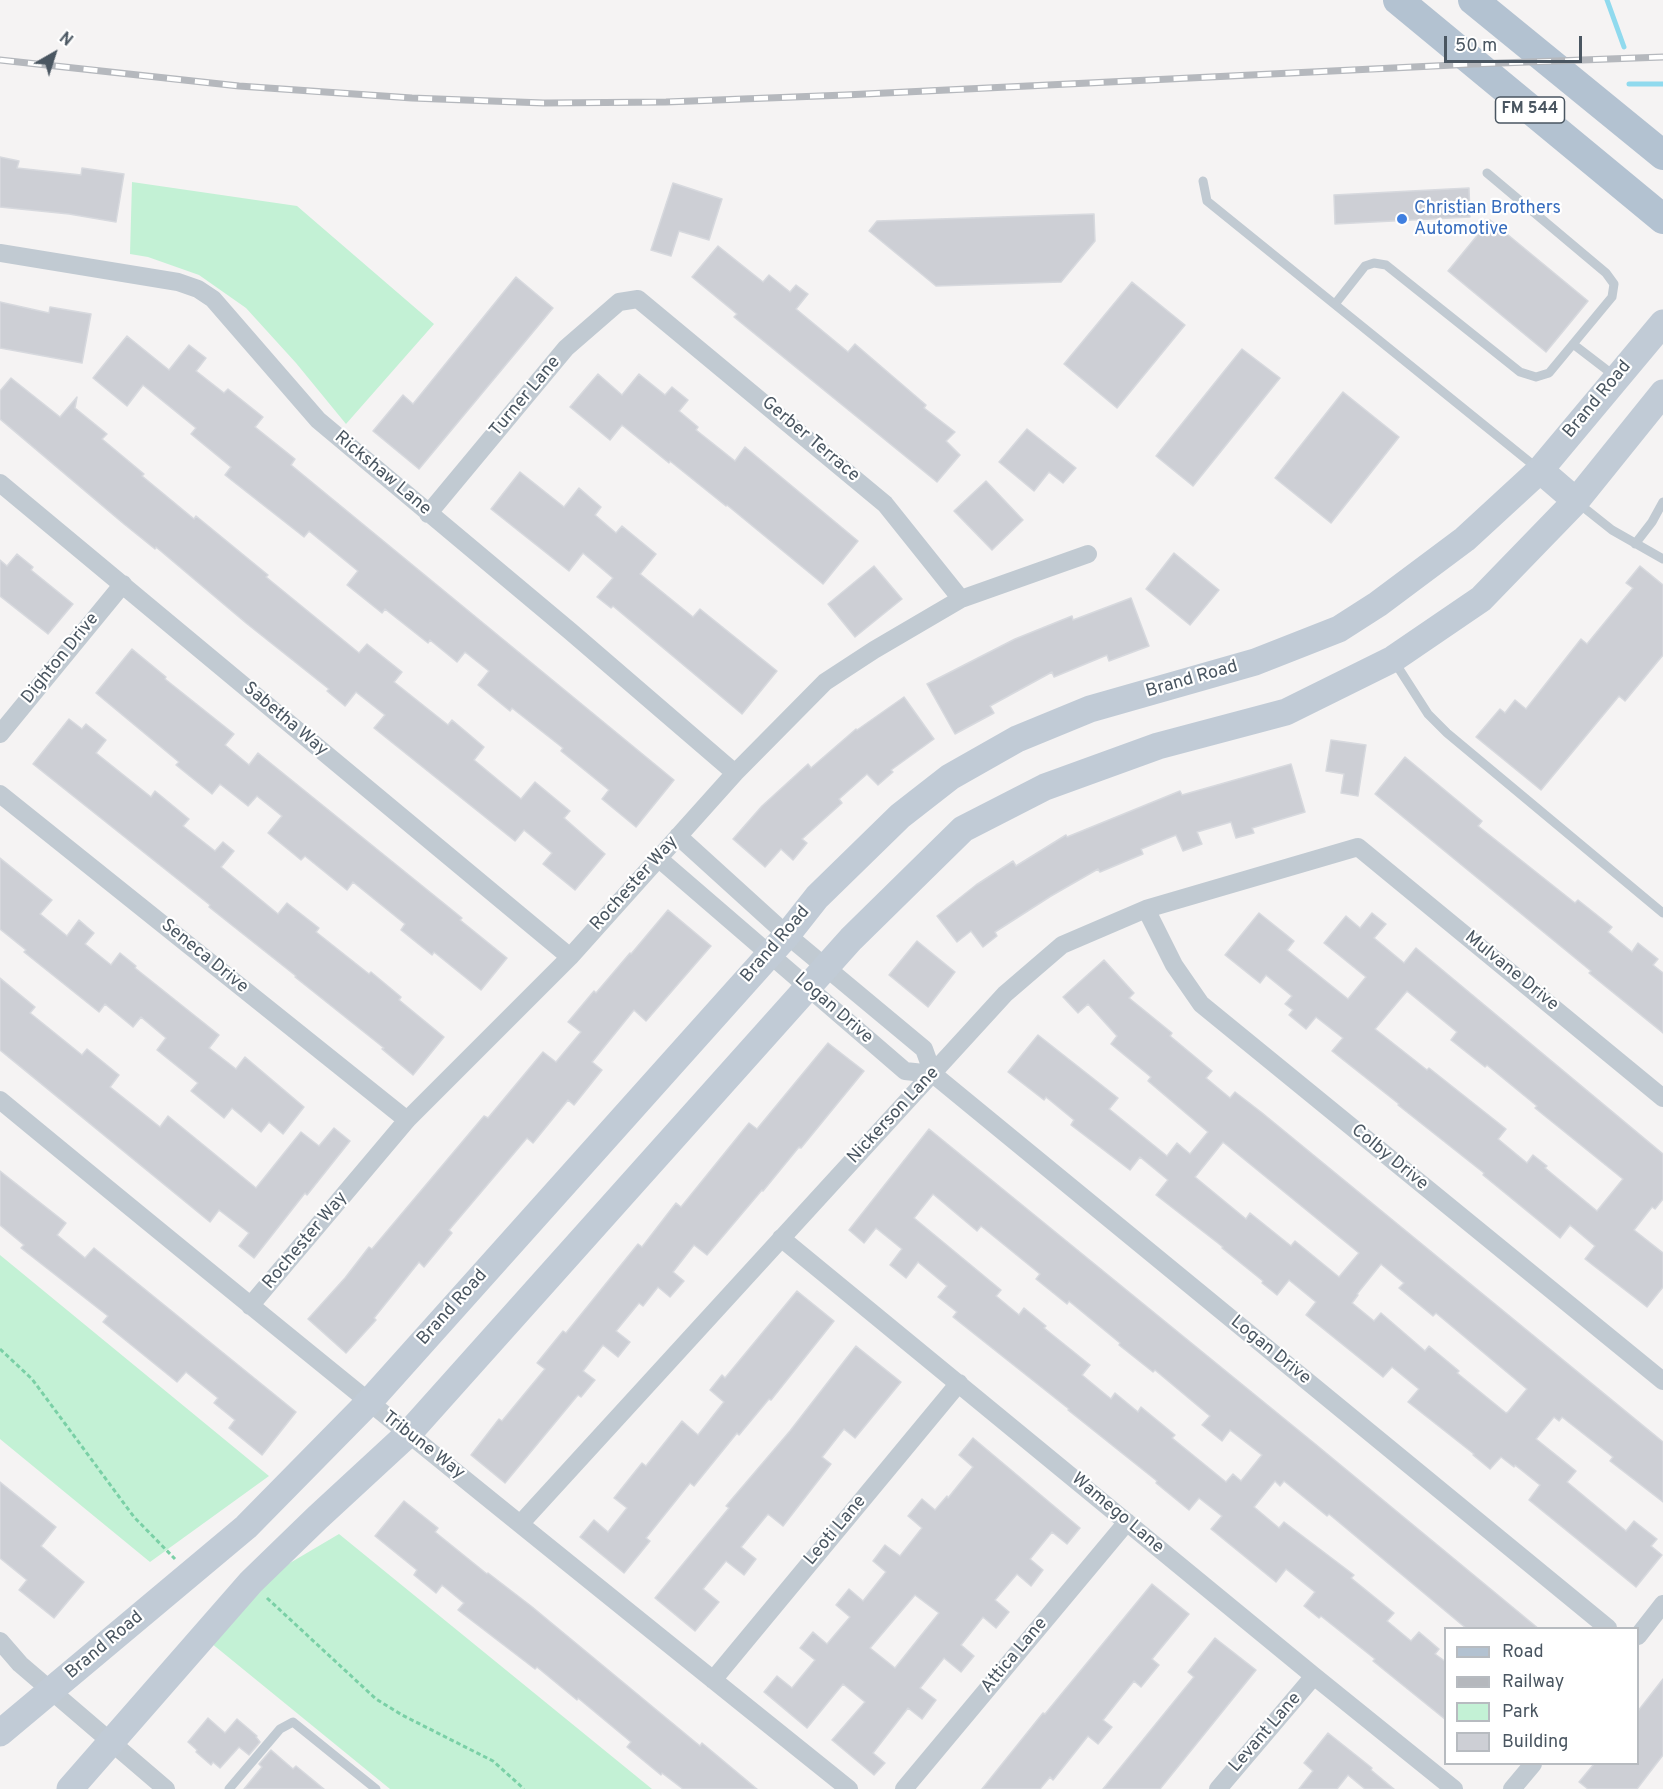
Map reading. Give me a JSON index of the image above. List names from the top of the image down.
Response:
{
  "streets": {
    "main road": ["FM 544", "Brand Road"],
    "street": [
      "Turner Lane",
      "Gerber Terrace",
      "Rickshaw Lane",
      "Dighton Drive",
      "Sabetha Way",
      "Rochester Way",
      "Seneca Drive",
      "Mulvane Drive",
      "Logan Drive",
      "Nickerson Lane",
      "Colby Drive",
      "Tribune Way",
      "Wamego Lane",
      "Leoti Lane",
      "Attica Lane",
      "Levant Lane"
    ]
  },
  "crossings": [
    ["Turner Lane", "Gerber Terrace"],
    ["Turner Lane", "Rickshaw Lane"],
    ["Brand Road", "Logan Drive"],
    ["Brand Road", "Tribune Way"],
    ["Gerber Terrace", "Rochester Way"],
    ["Rickshaw Lane", "Rochester Way"],
    ["Dighton Drive", "Sabetha Way"],
    ["Sabetha Way", "Rochester Way"],
    ["Rochester Way", "Seneca Drive"],
    ["Rochester Way", "Logan Drive"],
    ["Rochester Way", "Tribune Way"],
    ["Mulvane Drive", "Nickerson Lane"],
    ["Logan Drive", "Nickerson Lane"],
    ["Nickerson Lane", "Colby Drive"],
    ["Nickerson Lane", "Tribune Way"],
    ["Nickerson Lane", "Wamego Lane"],
    ["Tribune Way", "Leoti Lane"],
    ["Wamego Lane", "Leoti Lane"],
    ["Wamego Lane", "Attica Lane"],
    ["Wamego Lane", "Levant Lane"]
  ],
  "places": ["Christian Brothers Automotive"],
  "legend": [
    "Road",
    "Railway",
    "Park",
    "Building"
  ],
  "scale_bar": "50 m",
  "north": "top right"
}
